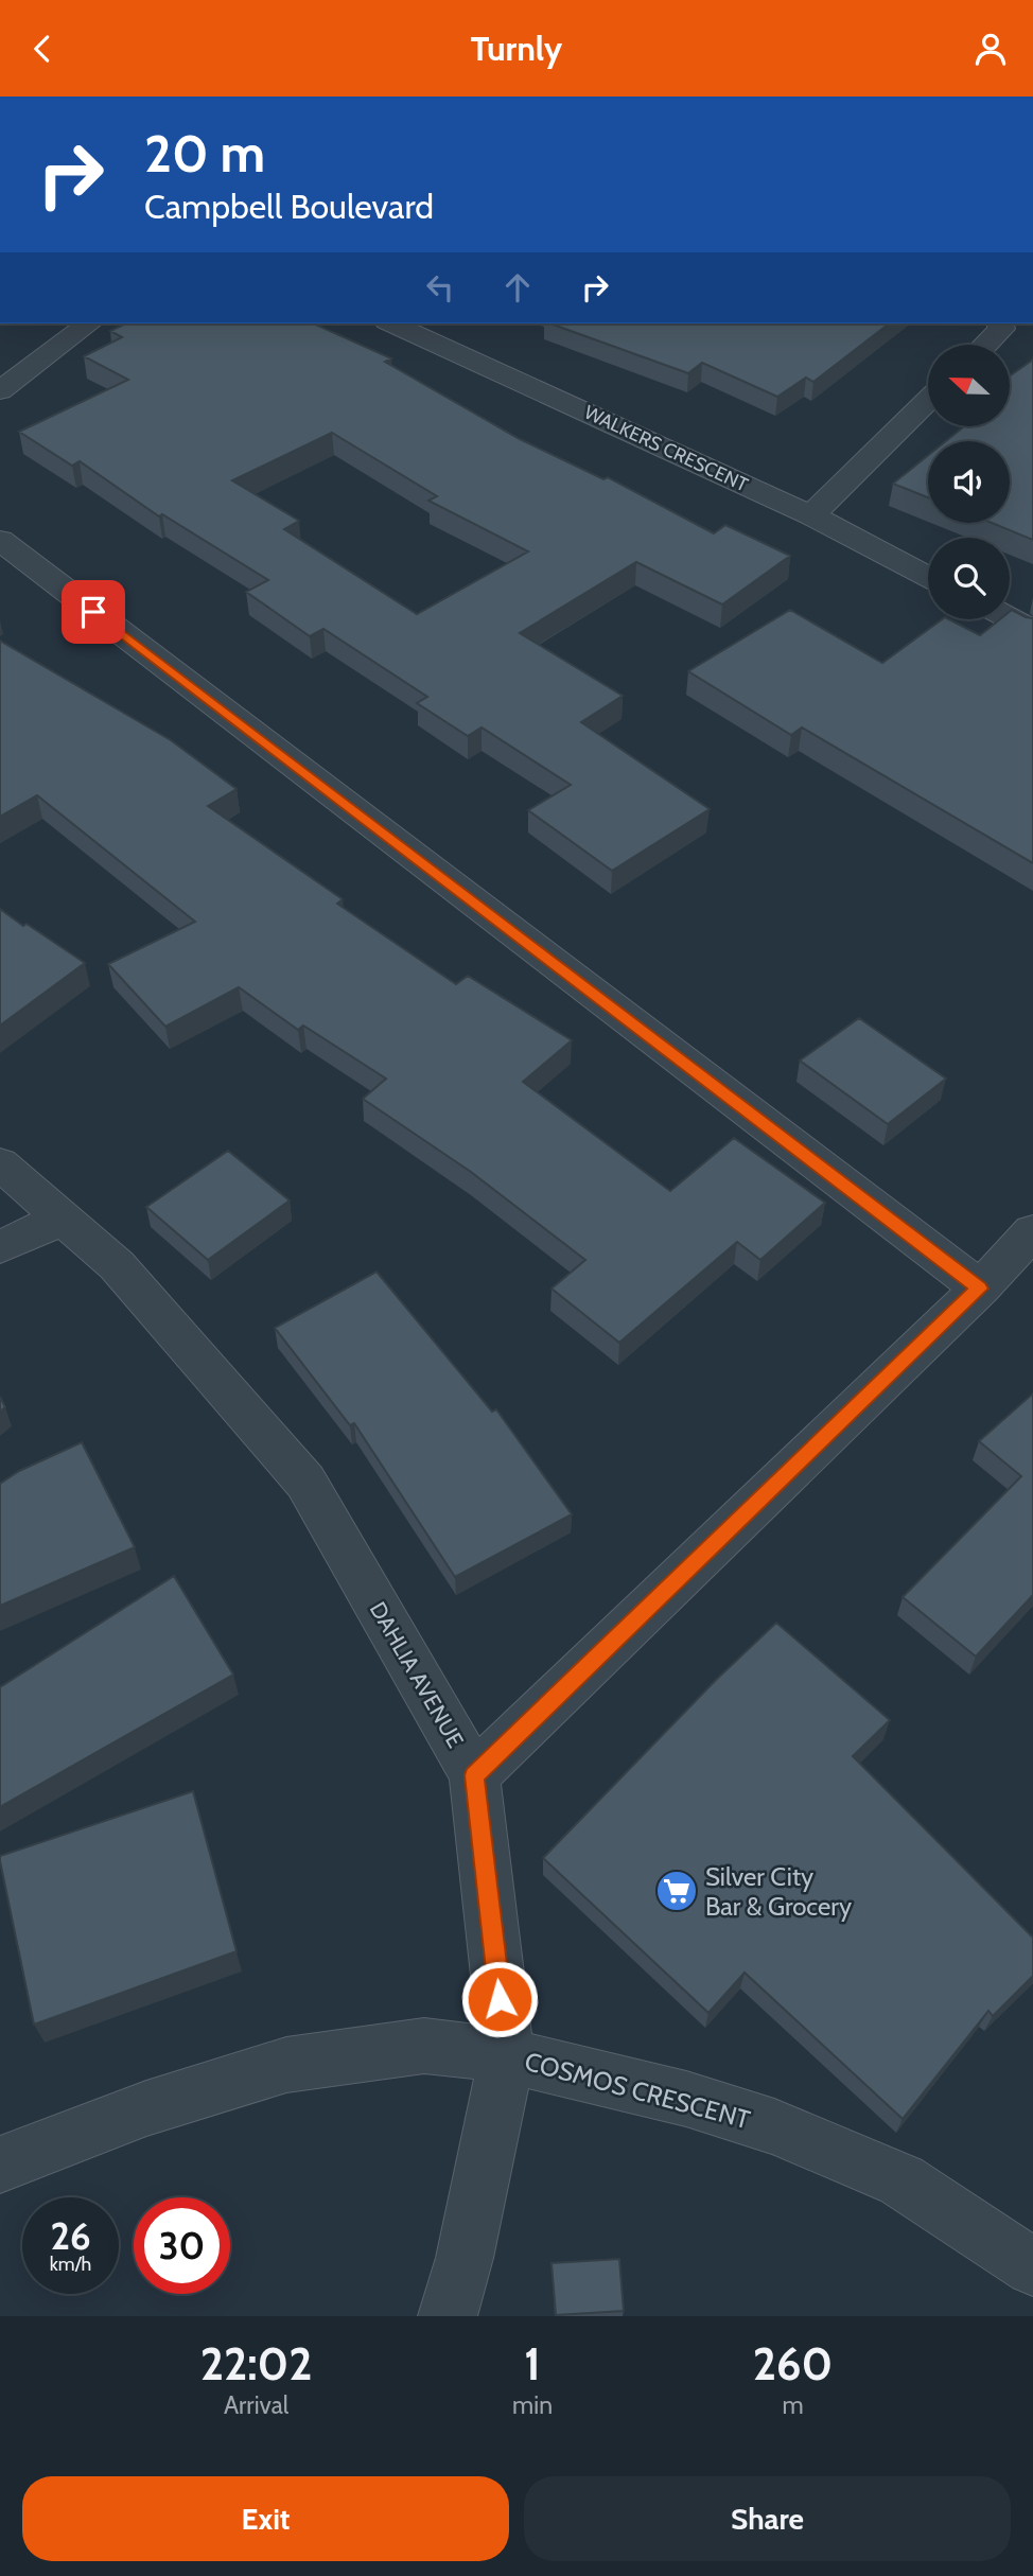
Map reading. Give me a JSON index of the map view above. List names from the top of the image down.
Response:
{
  "streets": {
    "street": ["WALKERS CRESCENT", "DAHLIA AVENUE", "COSMOS CRESCENT"]
  },
  "crossings": [
    ["DAHLIA AVENUE", "COSMOS CRESCENT"]
  ],
  "places": {
    "supermarket": ["Silver City Bar & Grocery"]
  },
  "north": "left",
  "page": {
    "header": "Turnly",
    "turn": ["20 m", "Campbell Boulevard"],
    "speed": "26 km/h",
    "limit": "30",
    "eta": [
      "22:02",
      "Arrival",
      "1",
      "min",
      "260",
      "m"
    ],
    "buttons": ["Exit", "Share"]
  }
}
